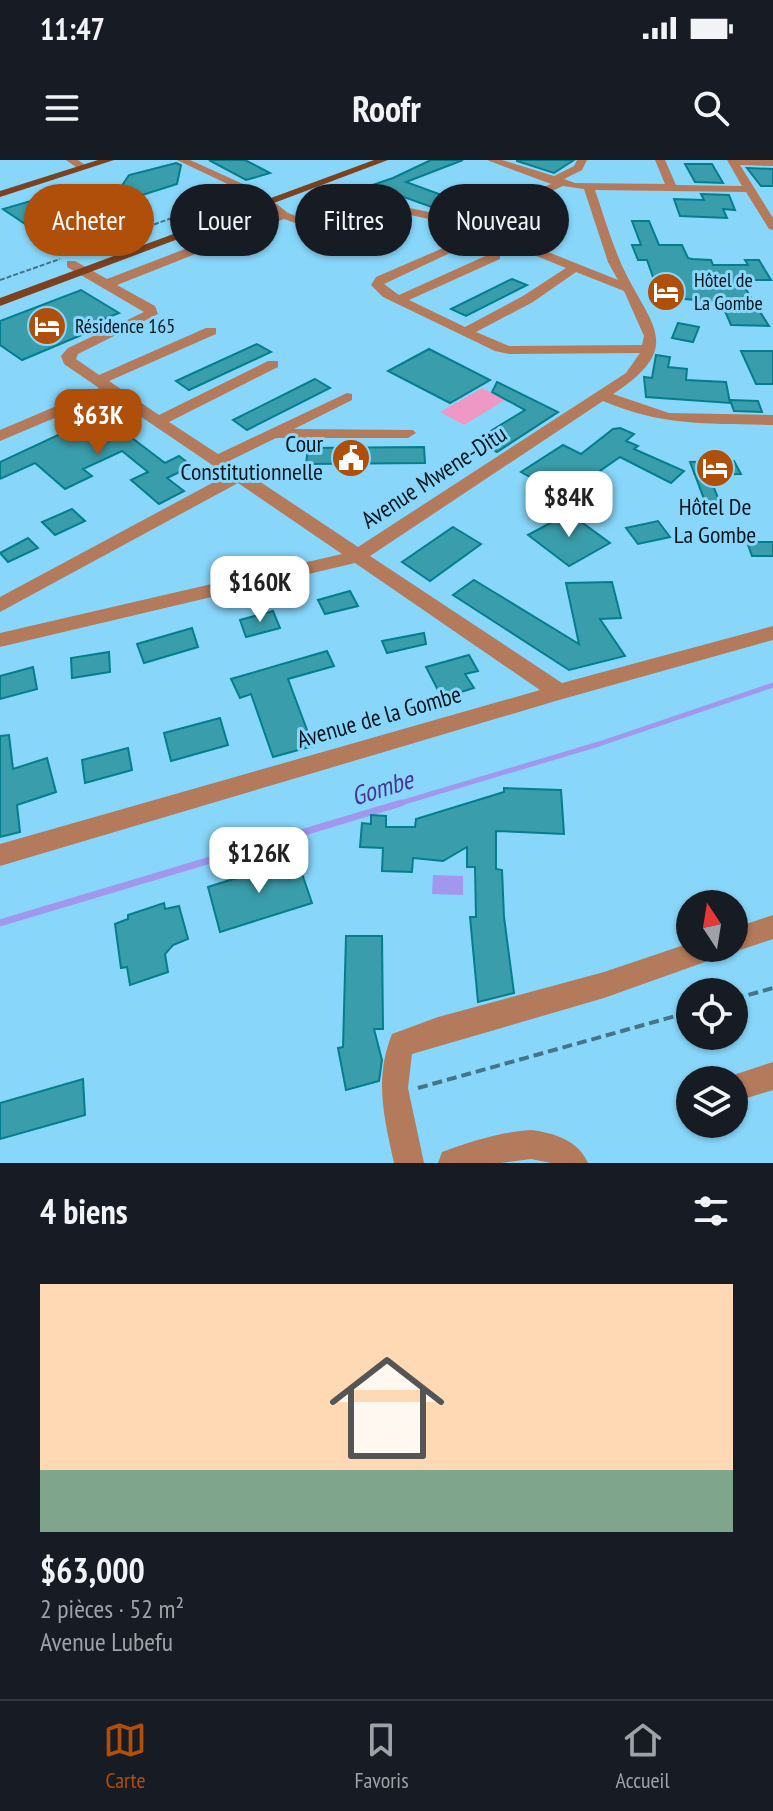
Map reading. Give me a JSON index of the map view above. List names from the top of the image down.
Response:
{
  "streets": {
    "street": ["Avenue Mwene-Ditu", "Avenue de la Gombe"]
  },
  "water": ["Gombe"],
  "places": {
    "hotel": ["Hôtel de La Gombe", "Résidence 165", "Hôtel De La Gombe"],
    "public building": ["Cour Constitutionnelle"]
  },
  "north": "top",
  "page": {
    "status": "11:47",
    "header": "Roofr",
    "chip": [
      "Acheter",
      "Louer",
      "Filtres",
      "Nouveau"
    ],
    "price": [
      "$63K",
      "$84K",
      "$160K",
      "$126K"
    ],
    "heading": "4 biens",
    "list": [
      {
        "name": "$63,000",
        "note": "2 pièces · 52 m² · Avenue Lubefu"
      }
    ],
    "tabs": ["Carte", "Favoris", "Accueil"]
  }
}
